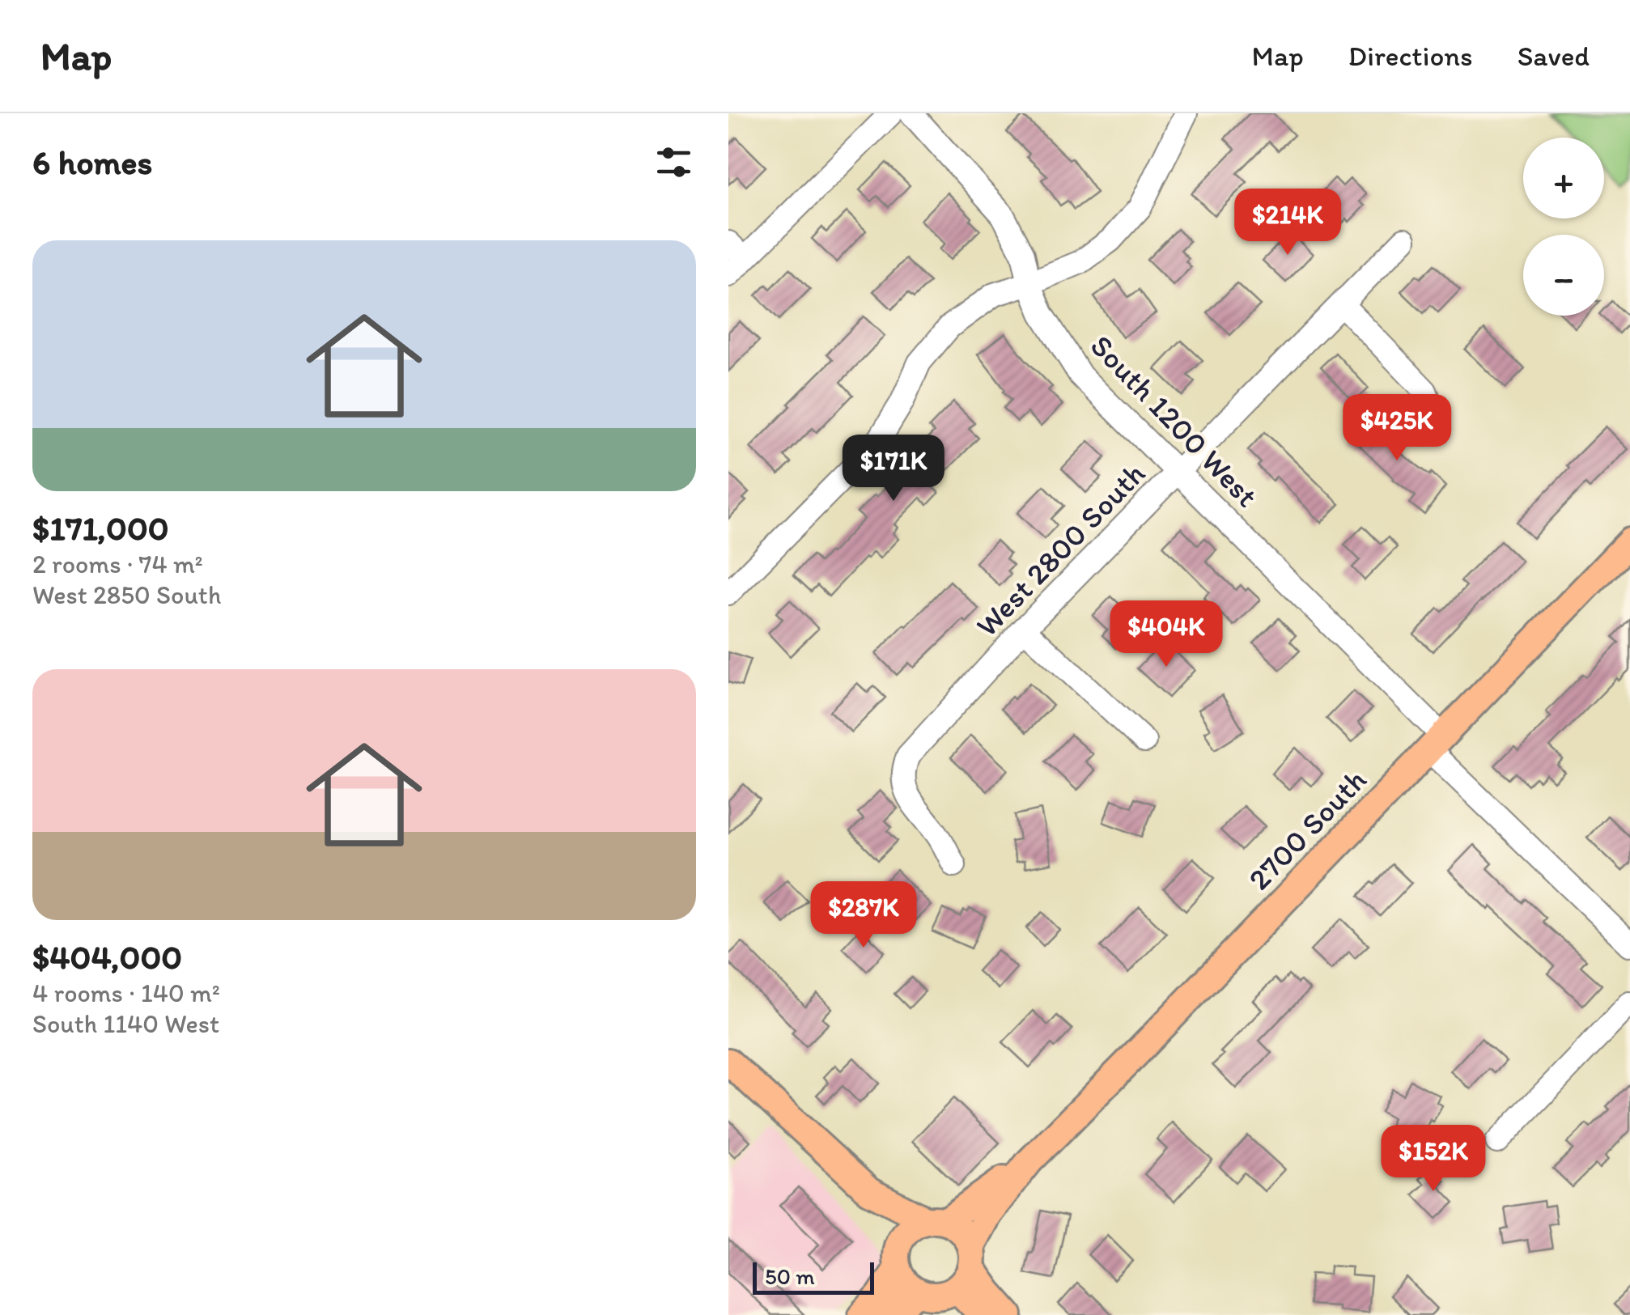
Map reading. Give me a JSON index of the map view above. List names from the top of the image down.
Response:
{
  "streets": {
    "main road": ["2700 South"],
    "street": ["South 1200 West", "West 2800 South"]
  },
  "crossings": [
    ["South 1200 West", "West 2800 South"],
    ["South 1200 West", "2700 South"]
  ],
  "scale_bar": "50 m",
  "page": {
    "header": "Map",
    "nav": ["Map", "Directions", "Saved"],
    "heading": "6 homes",
    "map_buttons": ["+", "−"],
    "price": [
      "$214K",
      "$425K",
      "$171K",
      "$404K",
      "$287K",
      "$152K"
    ],
    "list": [
      {
        "name": "$171,000",
        "note": "2 rooms · 74 m² · West 2850 South"
      },
      {
        "name": "$404,000",
        "note": "4 rooms · 140 m² · South 1140 West"
      }
    ],
    "scale": "50 m"
  }
}
